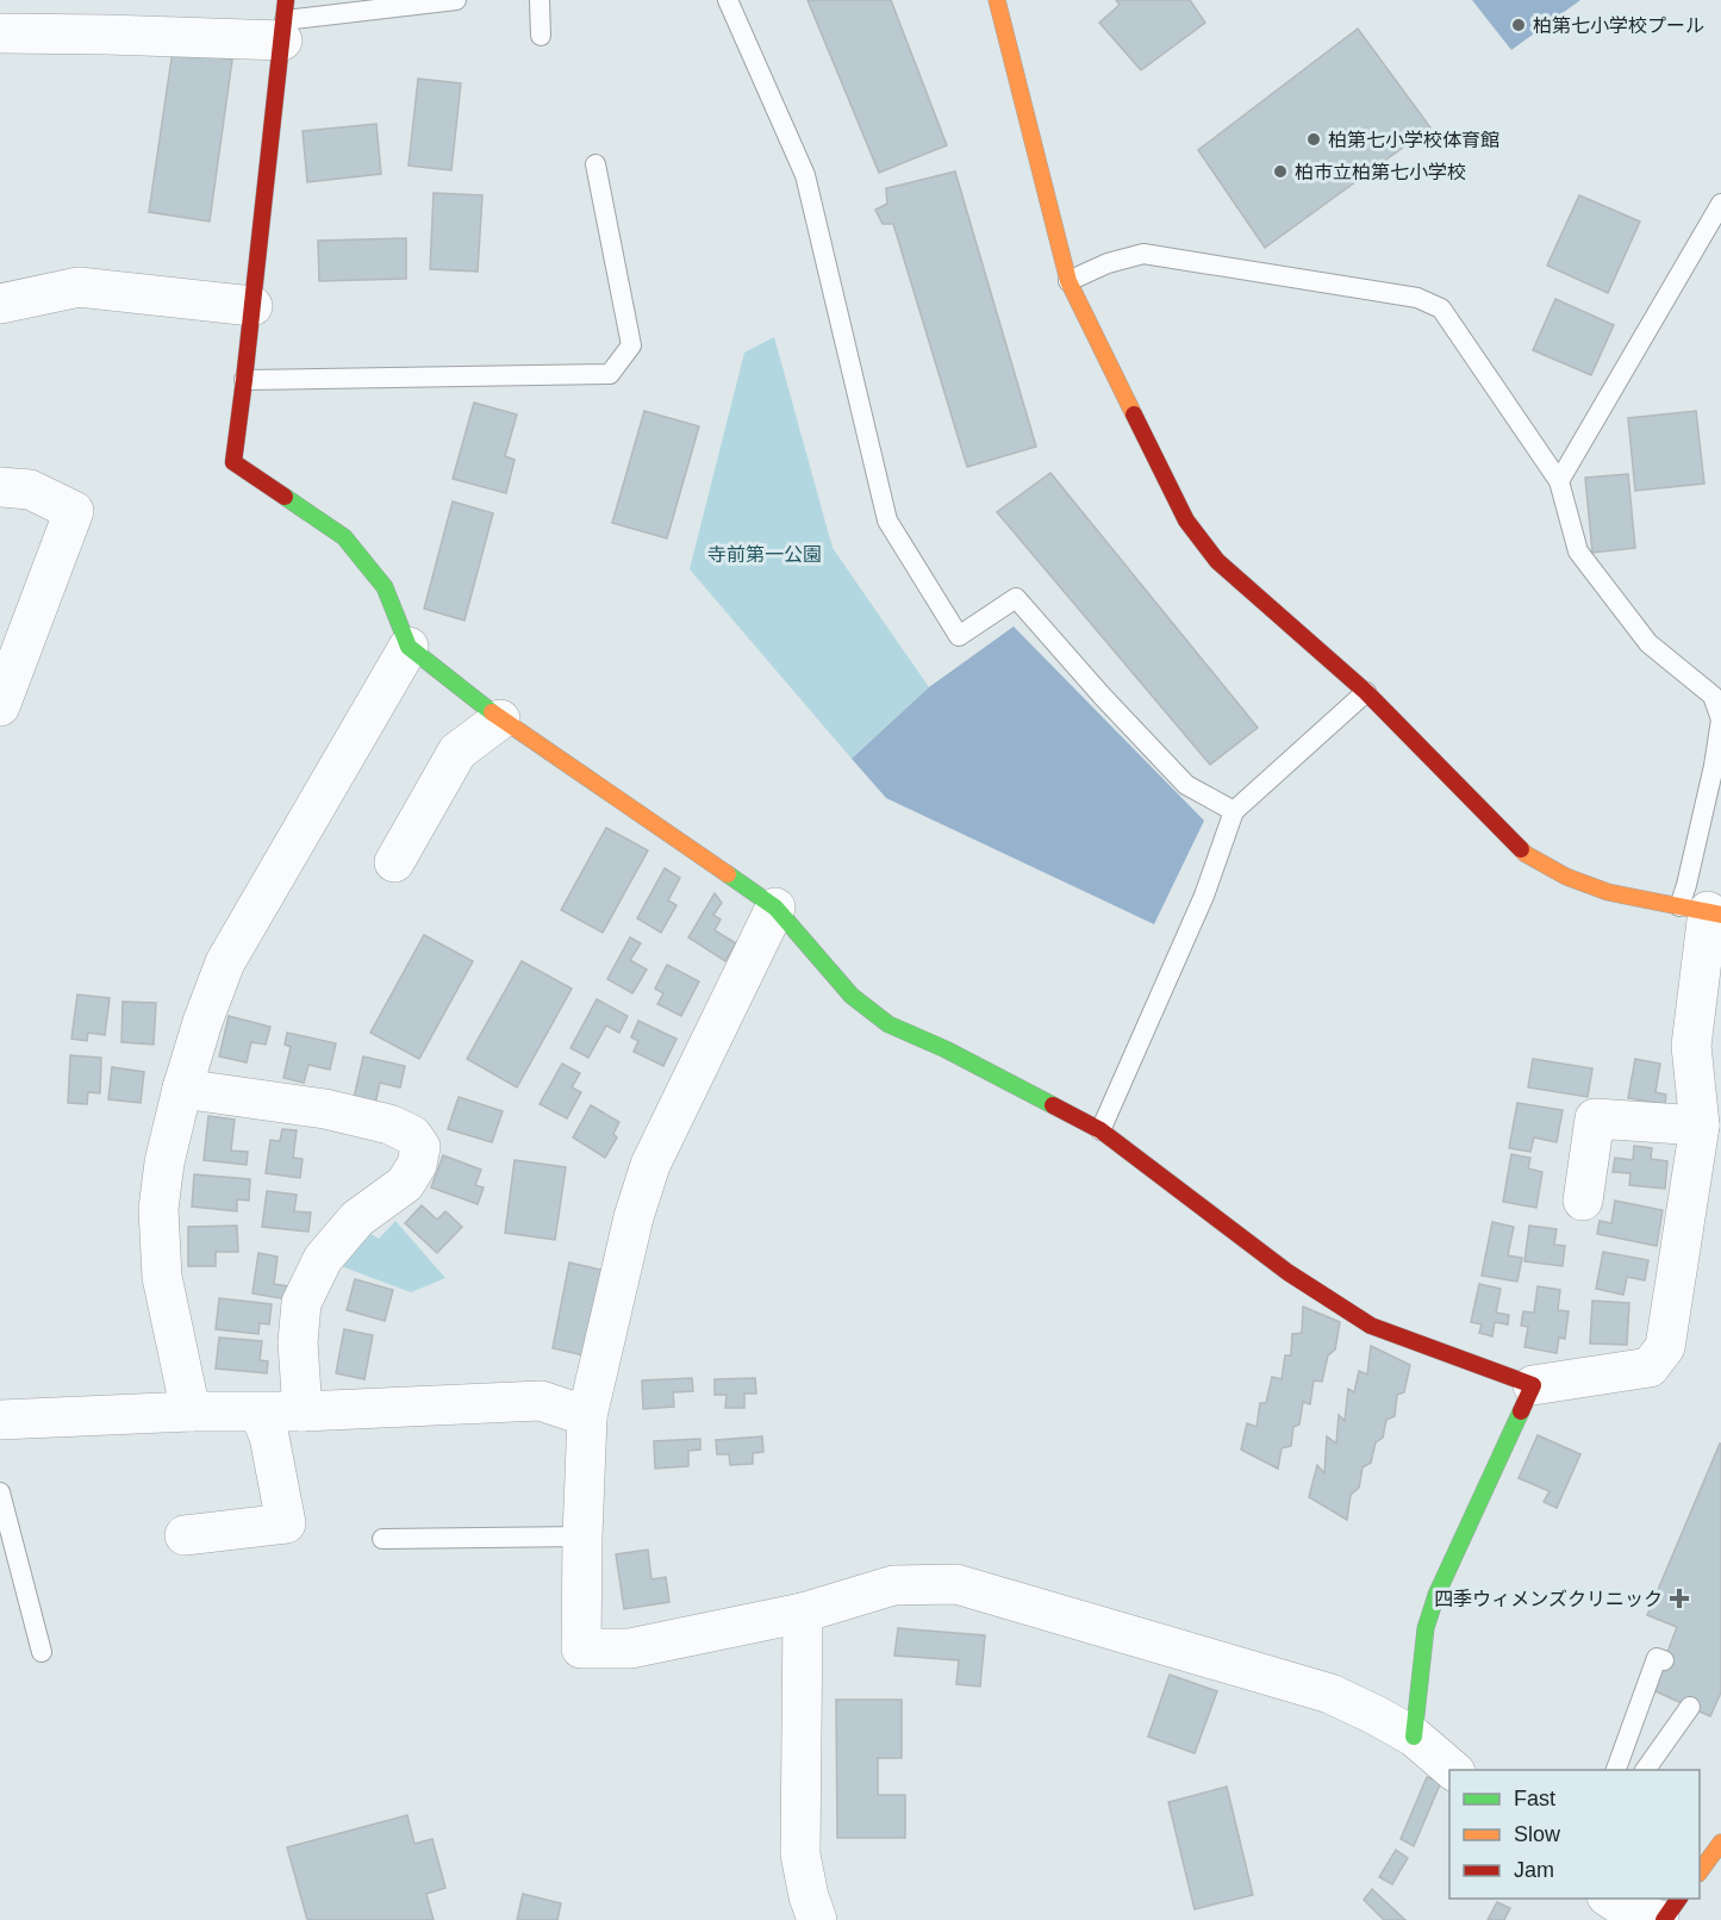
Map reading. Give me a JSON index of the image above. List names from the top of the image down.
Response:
{
  "parks": ["寺前第一公園"],
  "places": {
    "other": ["柏第七小学校プール", "柏第七小学校体育館", "柏市立柏第七小学校"],
    "health": ["四季ウィメンズクリニック"]
  },
  "legend": ["Fast", "Slow", "Jam"]
}
